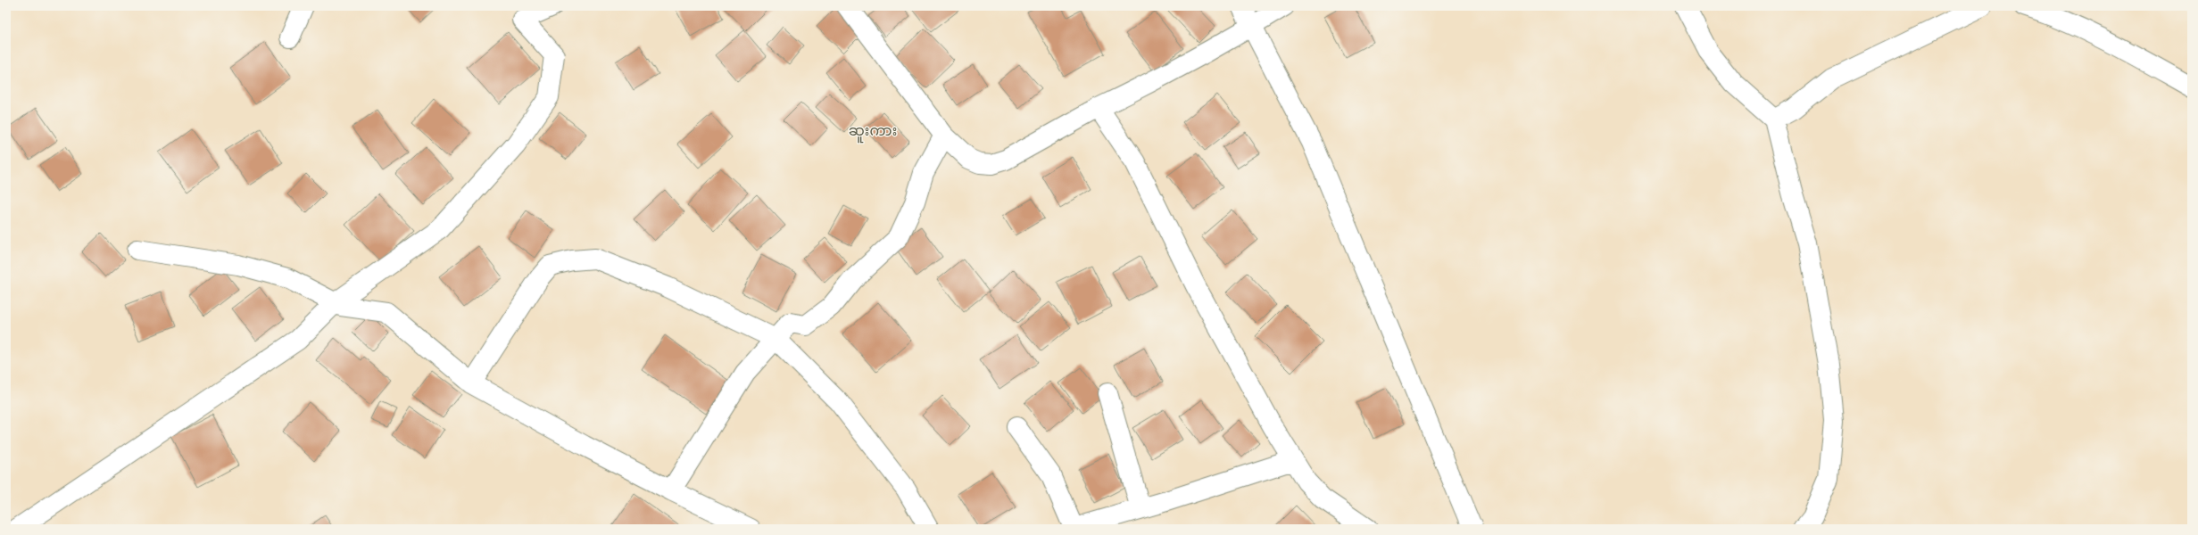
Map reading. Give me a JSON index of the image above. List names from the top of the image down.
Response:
{
  "districts": ["ဆူးကား"]
}
